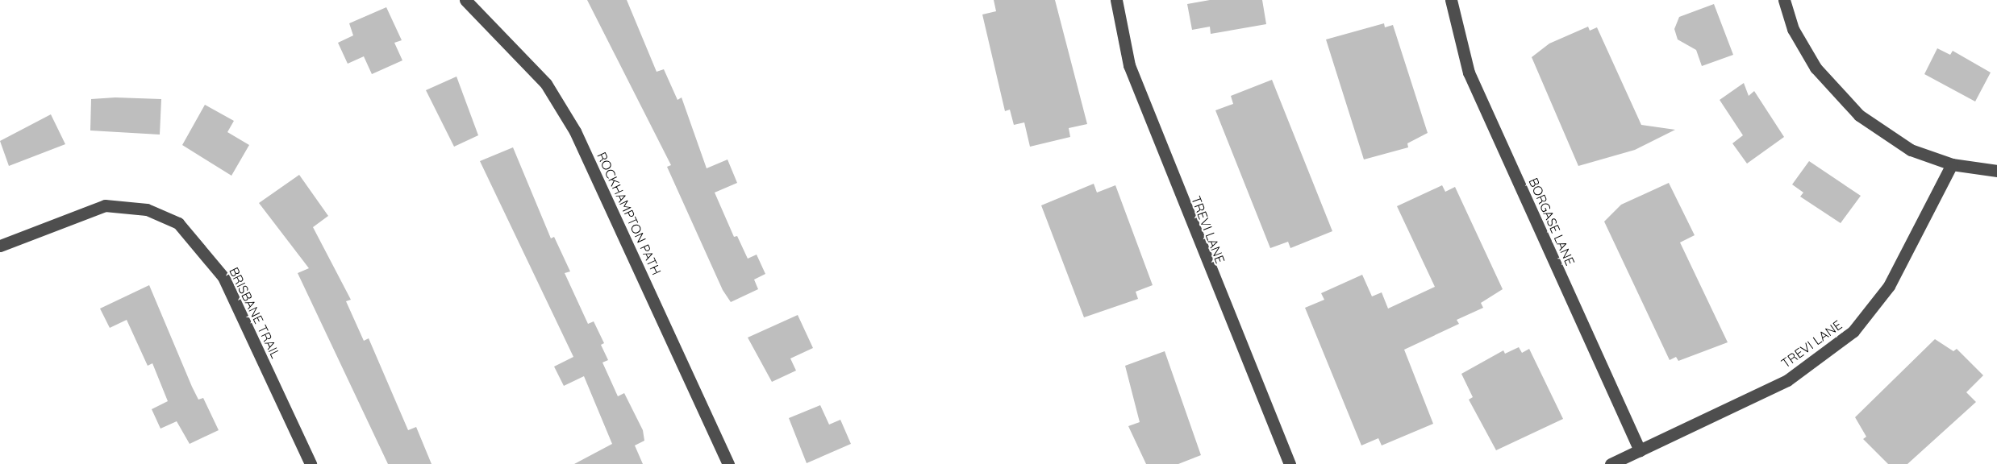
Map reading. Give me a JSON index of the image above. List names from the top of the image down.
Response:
{
  "streets": {
    "street": [
      "ROCKHAMPTON PATH",
      "BORGASE LANE",
      "TREVI LANE",
      "BRISBANE TRAIL"
    ]
  },
  "crossings": [
    ["BORGASE LANE", "TREVI LANE"]
  ]
}
